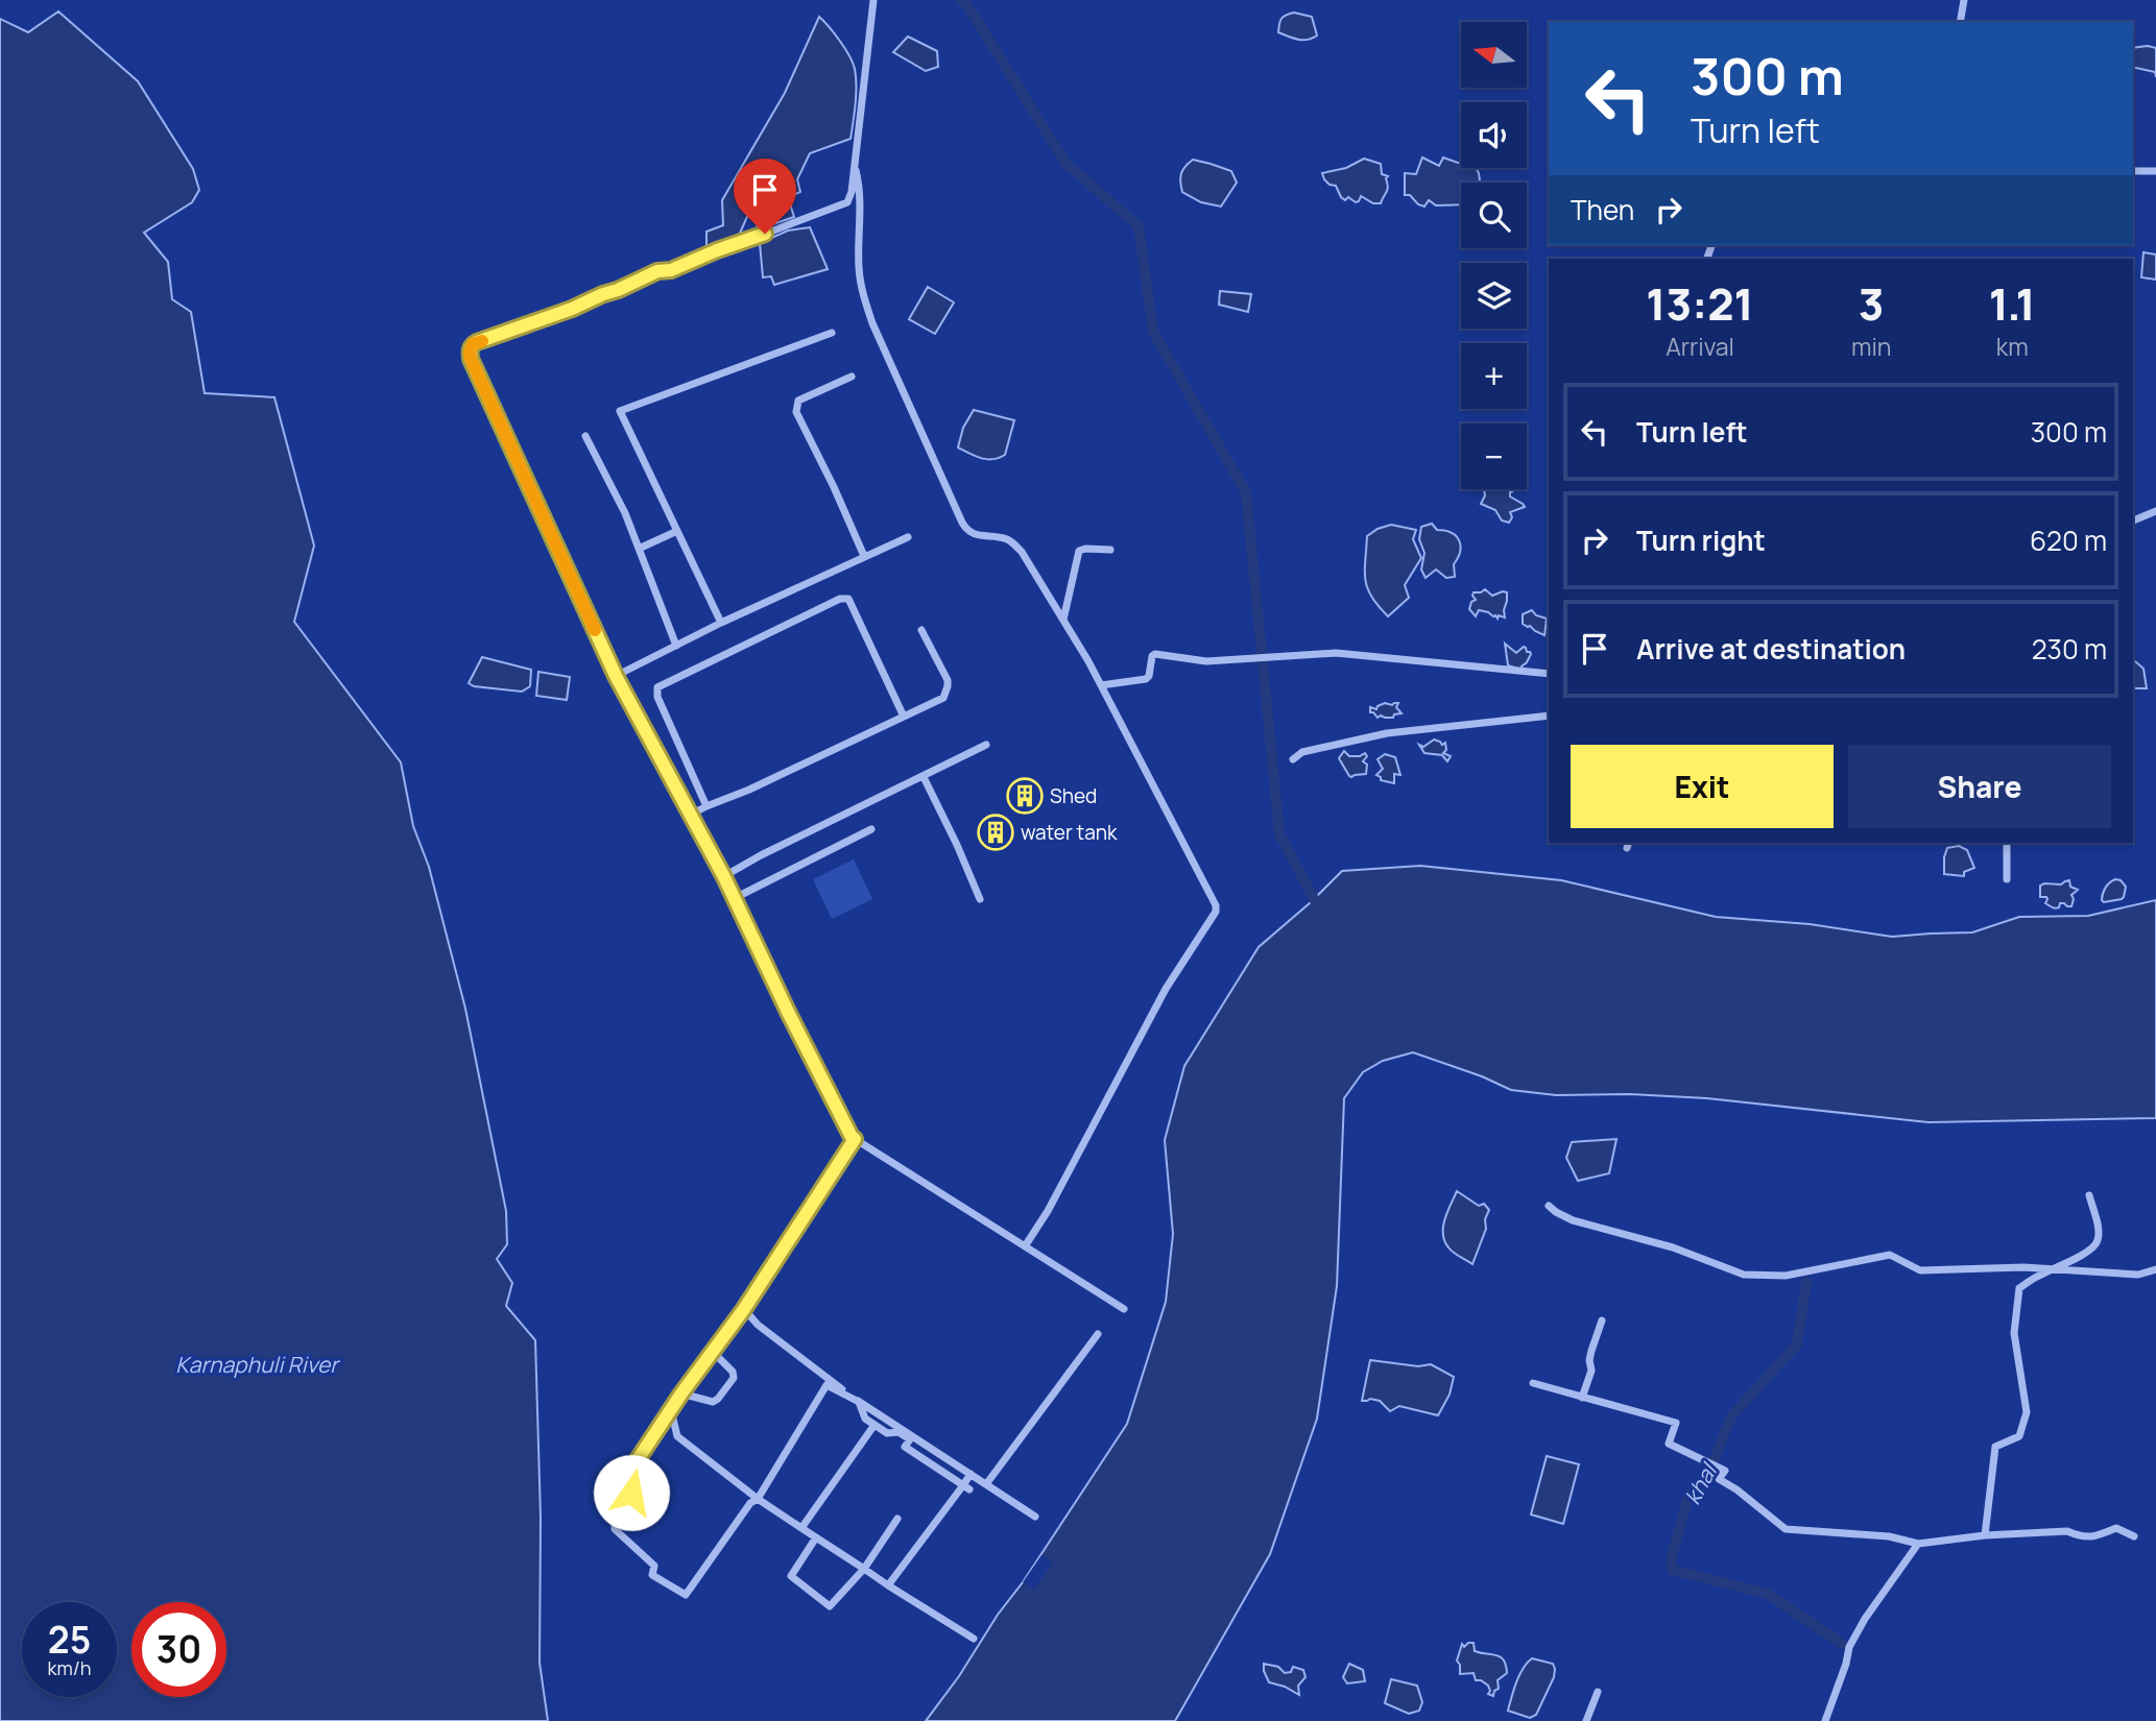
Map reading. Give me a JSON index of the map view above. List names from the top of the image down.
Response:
{
  "water": ["Karnaphuli River", "khal"],
  "places": {
    "building": ["Shed", "water tank"]
  },
  "north": "left",
  "page": {
    "map_buttons": ["+", "−"],
    "turn": ["300 m", "Turn left"],
    "then": "Then",
    "eta": [
      "13:21",
      "Arrival",
      "3",
      "min",
      "1.1",
      "km"
    ],
    "list": [
      {
        "name": "Turn left",
        "value": "300 m"
      },
      {
        "name": "Turn right",
        "value": "620 m"
      },
      {
        "name": "Arrive at destination",
        "value": "230 m"
      }
    ],
    "buttons": ["Exit", "Share"],
    "speed": "25 km/h",
    "limit": "30"
  }
}
